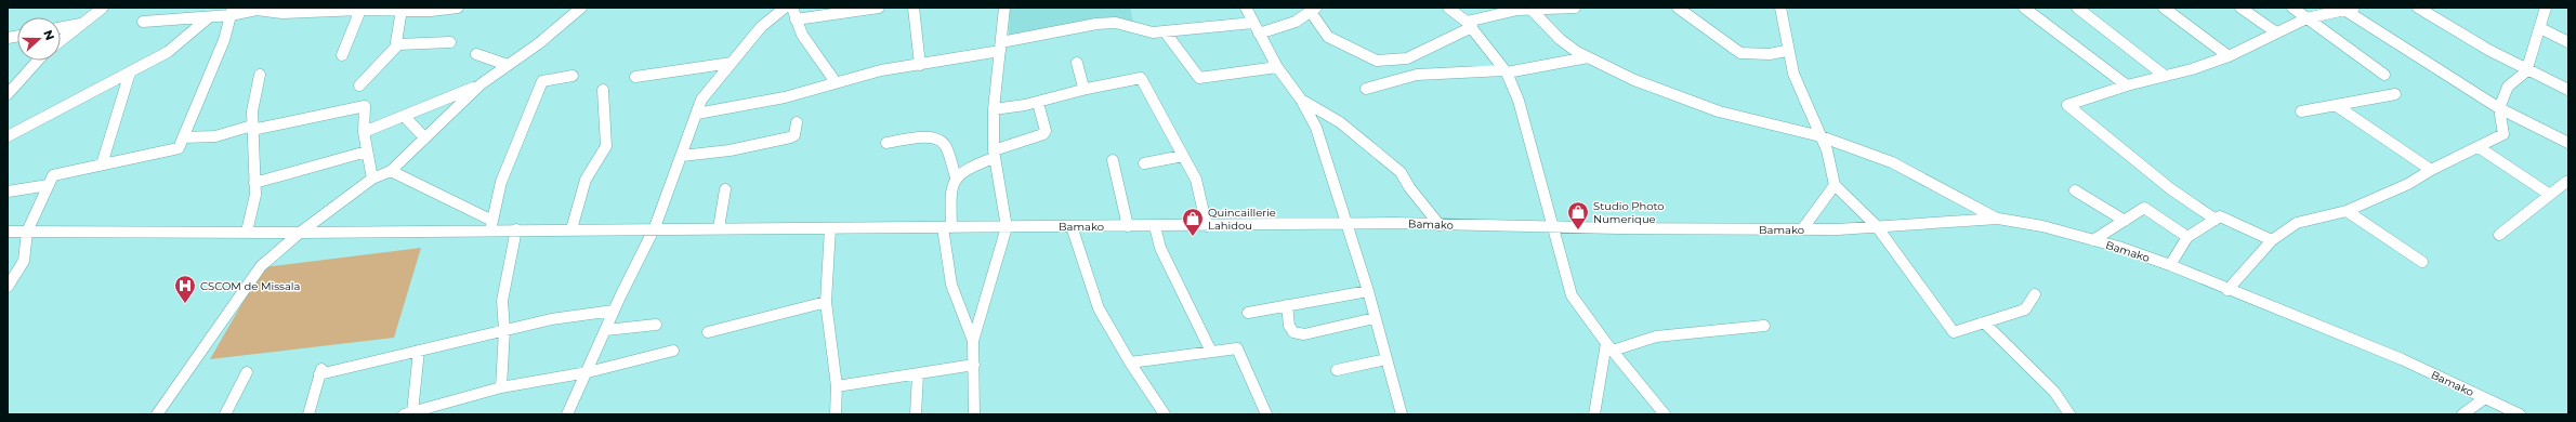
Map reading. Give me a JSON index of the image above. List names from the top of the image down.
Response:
{
  "streets": {
    "street": ["Bamako"]
  },
  "places": {
    "shop": ["Studio Photo Numerique", "Quincaillerie Lahidou"],
    "hospital": ["CSCOM de Missala"]
  },
  "north": "right"
}
